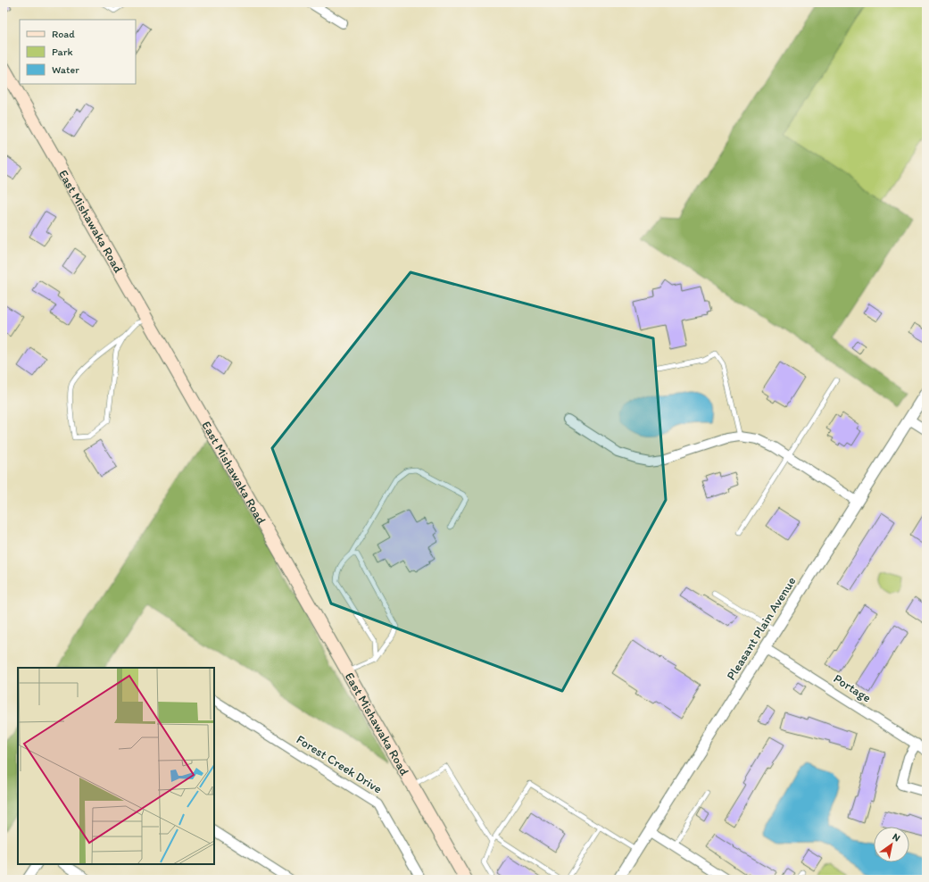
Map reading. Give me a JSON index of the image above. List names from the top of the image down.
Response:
{
  "streets": {
    "main road": ["East Mishawaka Road"],
    "street": ["Pleasant Plain Avenue", "Portage", "Forest Creek Drive"]
  },
  "crossings": [
    ["Pleasant Plain Avenue", "Portage"]
  ],
  "legend": ["Road", "Park", "Water"],
  "north": "top right"
}
